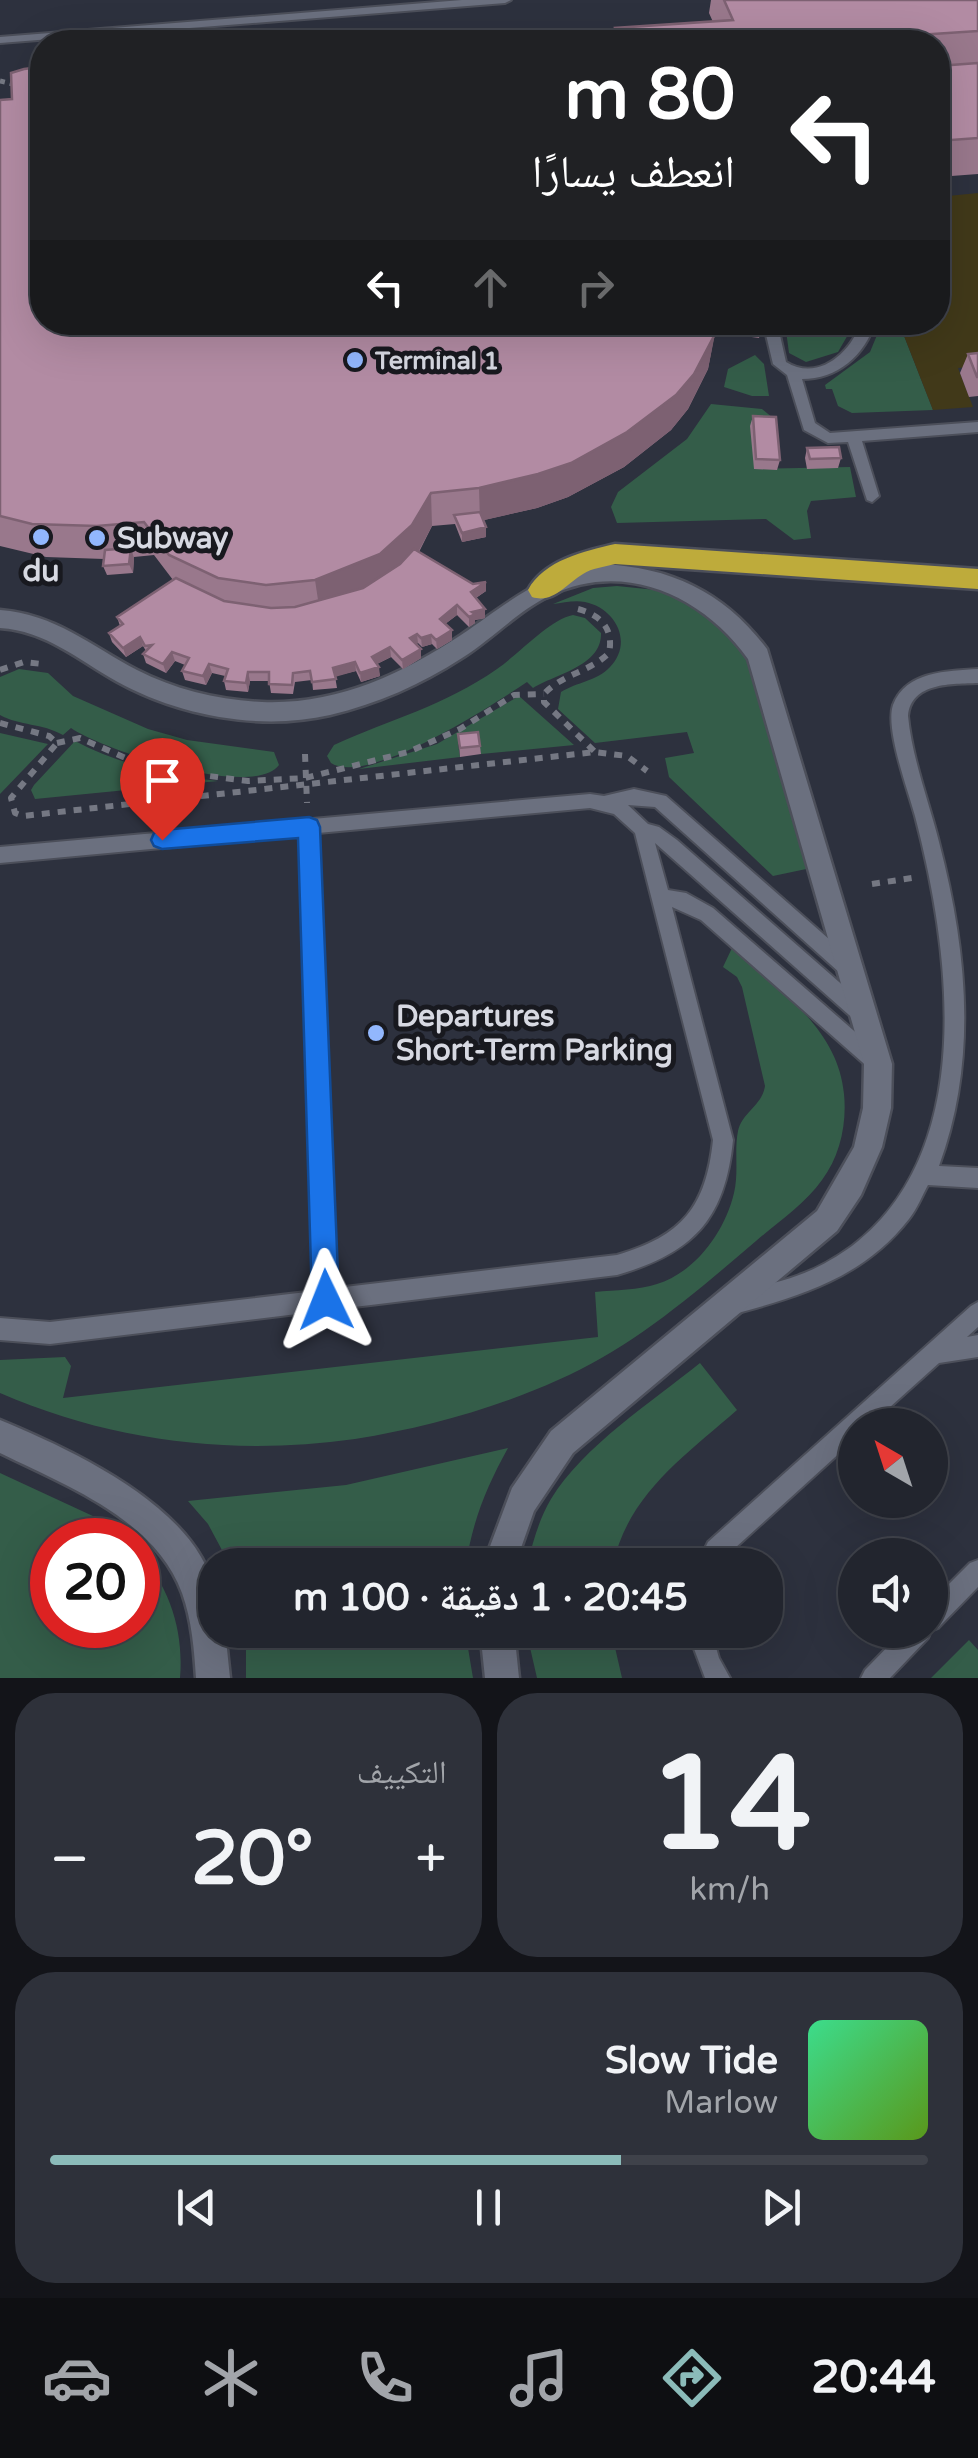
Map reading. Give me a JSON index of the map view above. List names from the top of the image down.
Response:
{
  "places": [
    "Terminal 1",
    "du",
    "Subway",
    "Departures Short-Term Parking"
  ],
  "north": "top left",
  "page": {
    "turn": ["80 m", "انعطف يسارًا"],
    "limit": "20",
    "trip": "20:45 · 1 دقيقة · 100 m",
    "tile": [
      ["14", "km/h"],
      "التكييف"
    ],
    "heat": ["−", "20°", "+"],
    "song": ["Slow Tide", "Marlow"],
    "tabs": "20:44"
  }
}
